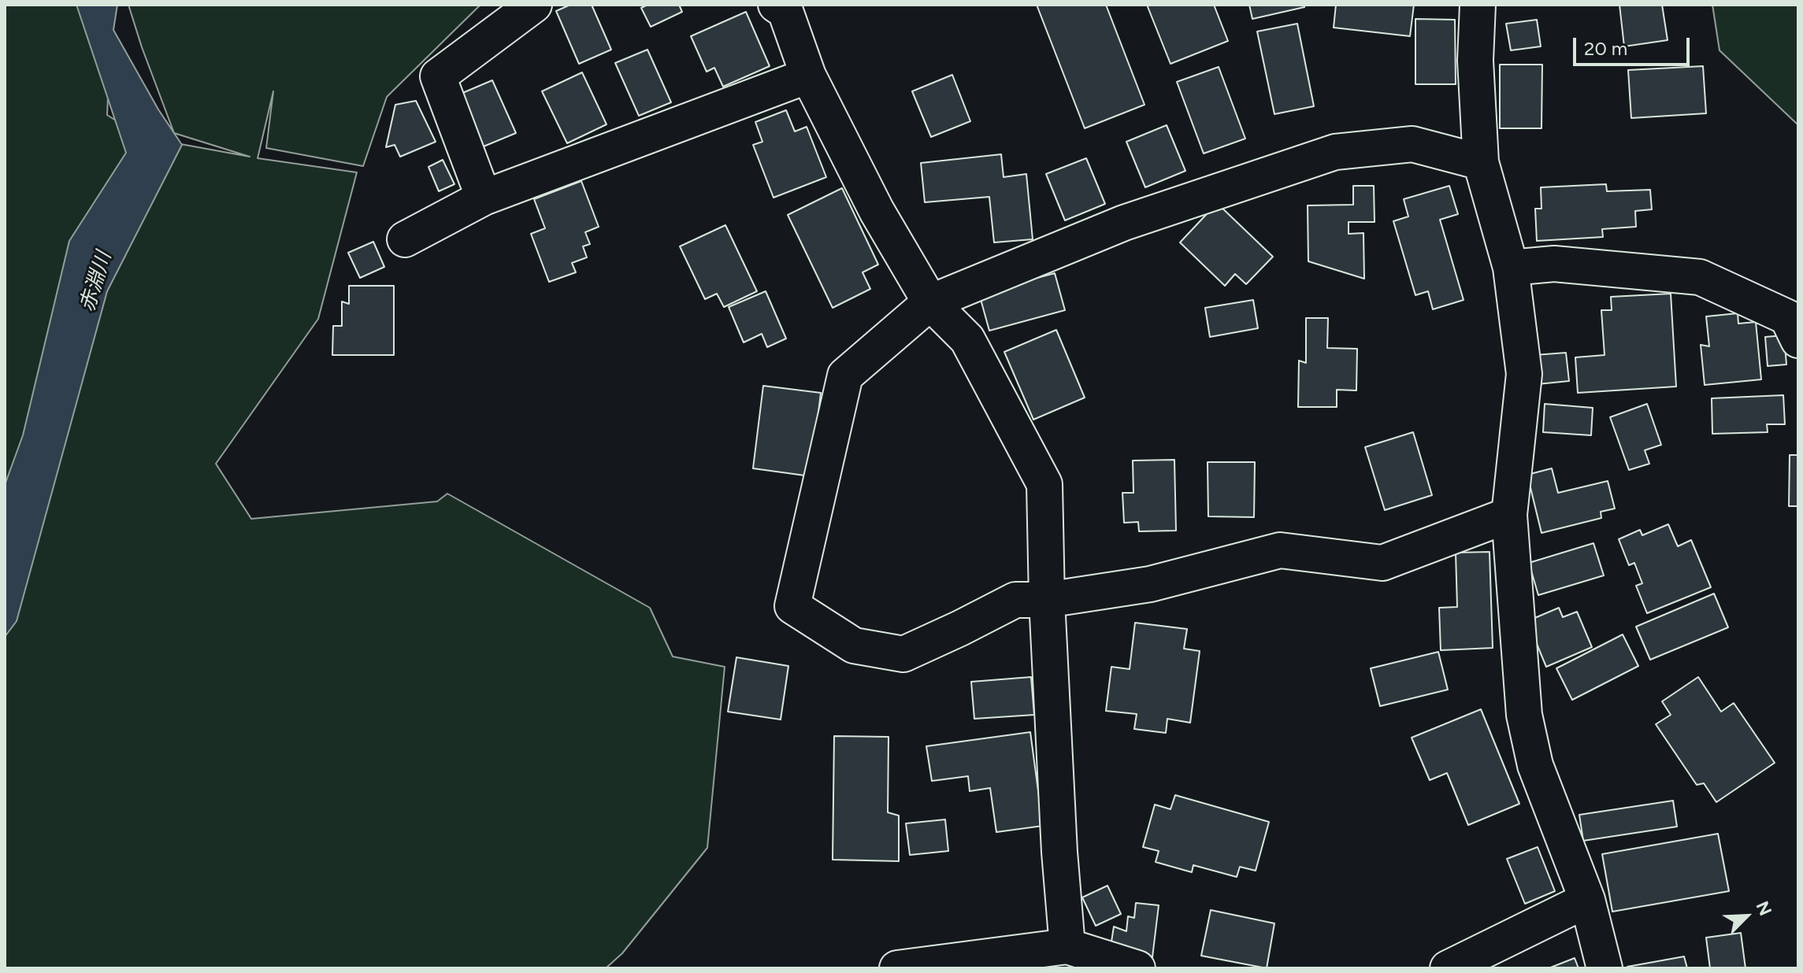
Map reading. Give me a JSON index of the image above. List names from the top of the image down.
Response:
{
  "water": ["赤淵川"],
  "scale_bar": "20 m",
  "north": "top right"
}
